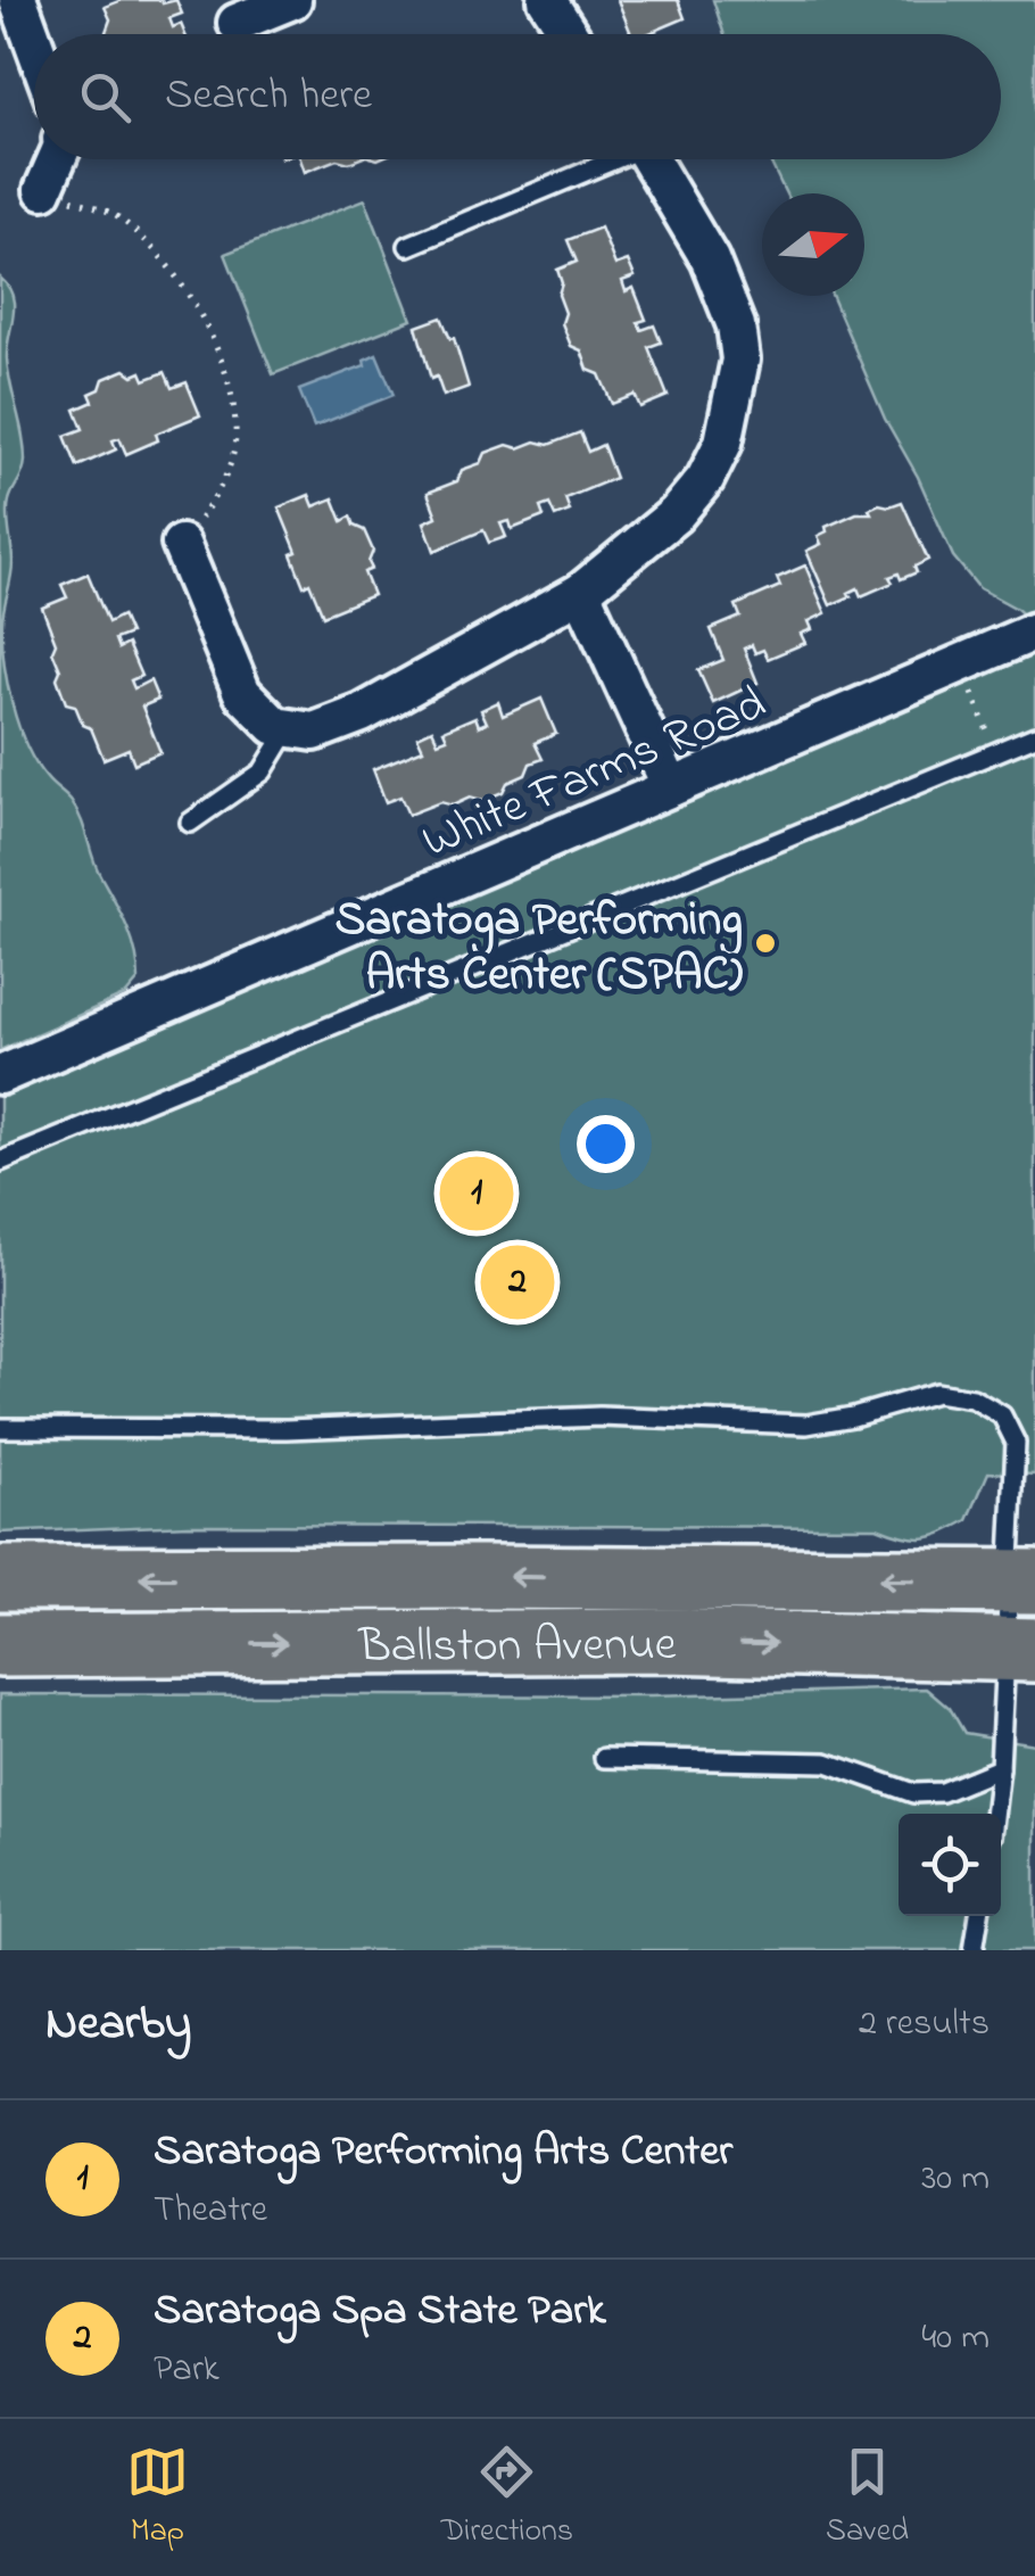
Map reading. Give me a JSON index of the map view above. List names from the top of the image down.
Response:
{
  "streets": {
    "highway": ["Ballston Avenue"],
    "street": ["White Farms Road"]
  },
  "places": ["Saratoga Performing Arts Center (SPAC)"],
  "north": "right",
  "page": {
    "search": "Search here",
    "pins": ["1", "2"],
    "heading": ["Nearby", "2 results"],
    "list": [
      {
        "mark": "1",
        "name": "Saratoga Performing Arts Center",
        "note": "Theatre",
        "value": "30 m"
      },
      {
        "mark": "2",
        "name": "Saratoga Spa State Park",
        "note": "Park",
        "value": "40 m"
      }
    ],
    "nav": ["Map", "Directions", "Saved"]
  }
}
